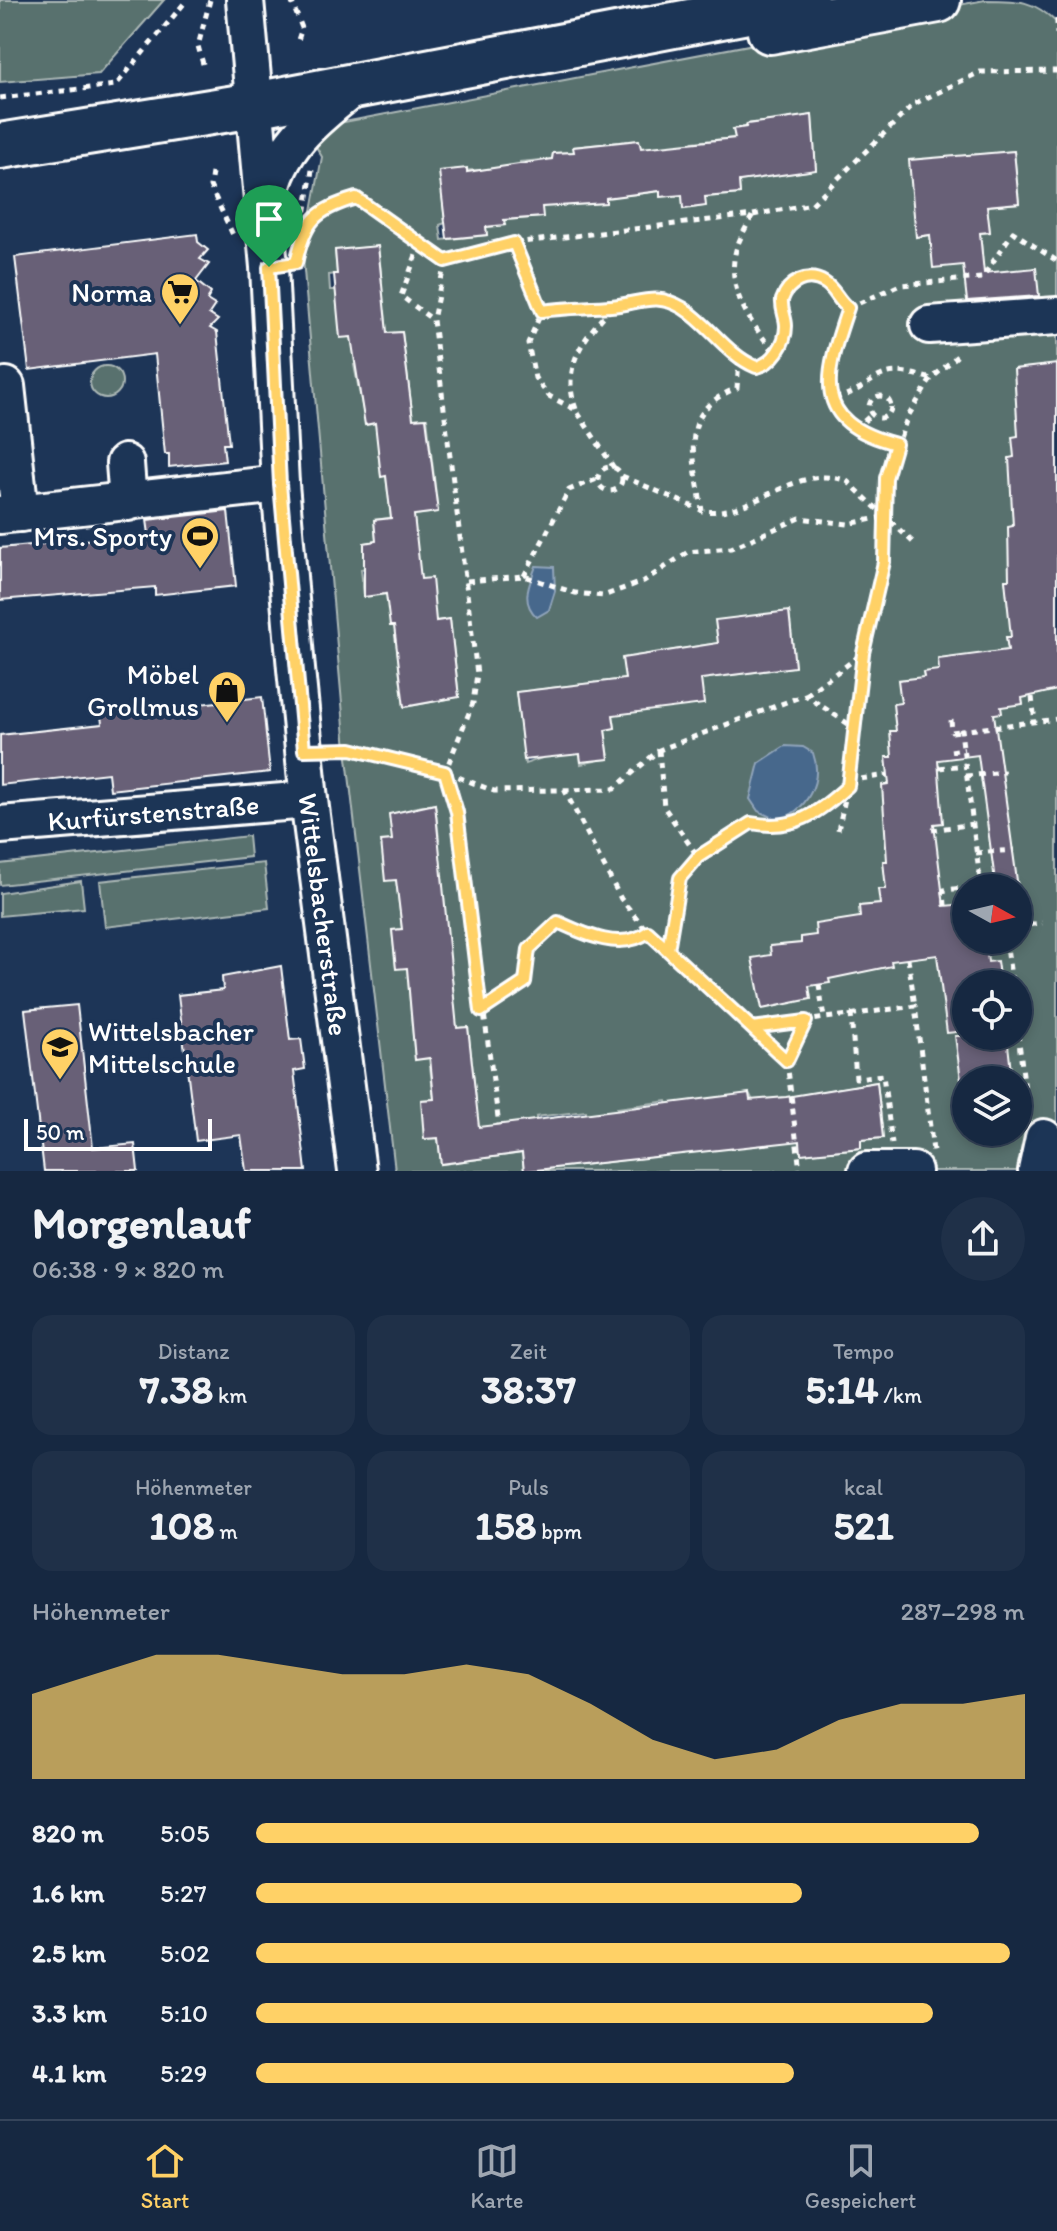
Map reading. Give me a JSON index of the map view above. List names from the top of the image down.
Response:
{
  "streets": {
    "street": ["Kurfürstenstraße", "Wittelsbacherstraße"]
  },
  "crossings": [
    ["Kurfürstenstraße", "Wittelsbacherstraße"]
  ],
  "places": {
    "supermarket": ["Norma"],
    "sports": ["Mrs. Sporty"],
    "shop": ["Möbel Grollmus"],
    "school or university": ["Wittelsbacher Mittelschule"]
  },
  "scale_bar": "50 m",
  "north": "right",
  "page": {
    "scale": "50 m",
    "heading": ["Morgenlauf", "06:38 · 9 × 820 m"],
    "stats": [
      ["Distanz", "7.38 km"],
      ["Zeit", "38:37"],
      ["Tempo", "5:14 /km"],
      ["Höhenmeter", "108 m"],
      ["Puls", "158 bpm"],
      ["kcal", "521"]
    ],
    "chart": ["Höhenmeter", "287–298 m"],
    "list": [
      {
        "name": "820 m",
        "note": "5:05"
      },
      {
        "name": "1.6 km",
        "note": "5:27"
      },
      {
        "name": "2.5 km",
        "note": "5:02"
      },
      {
        "name": "3.3 km",
        "note": "5:10"
      },
      {
        "name": "4.1 km",
        "note": "5:29"
      }
    ],
    "tabs": ["Start", "Karte", "Gespeichert"]
  }
}
